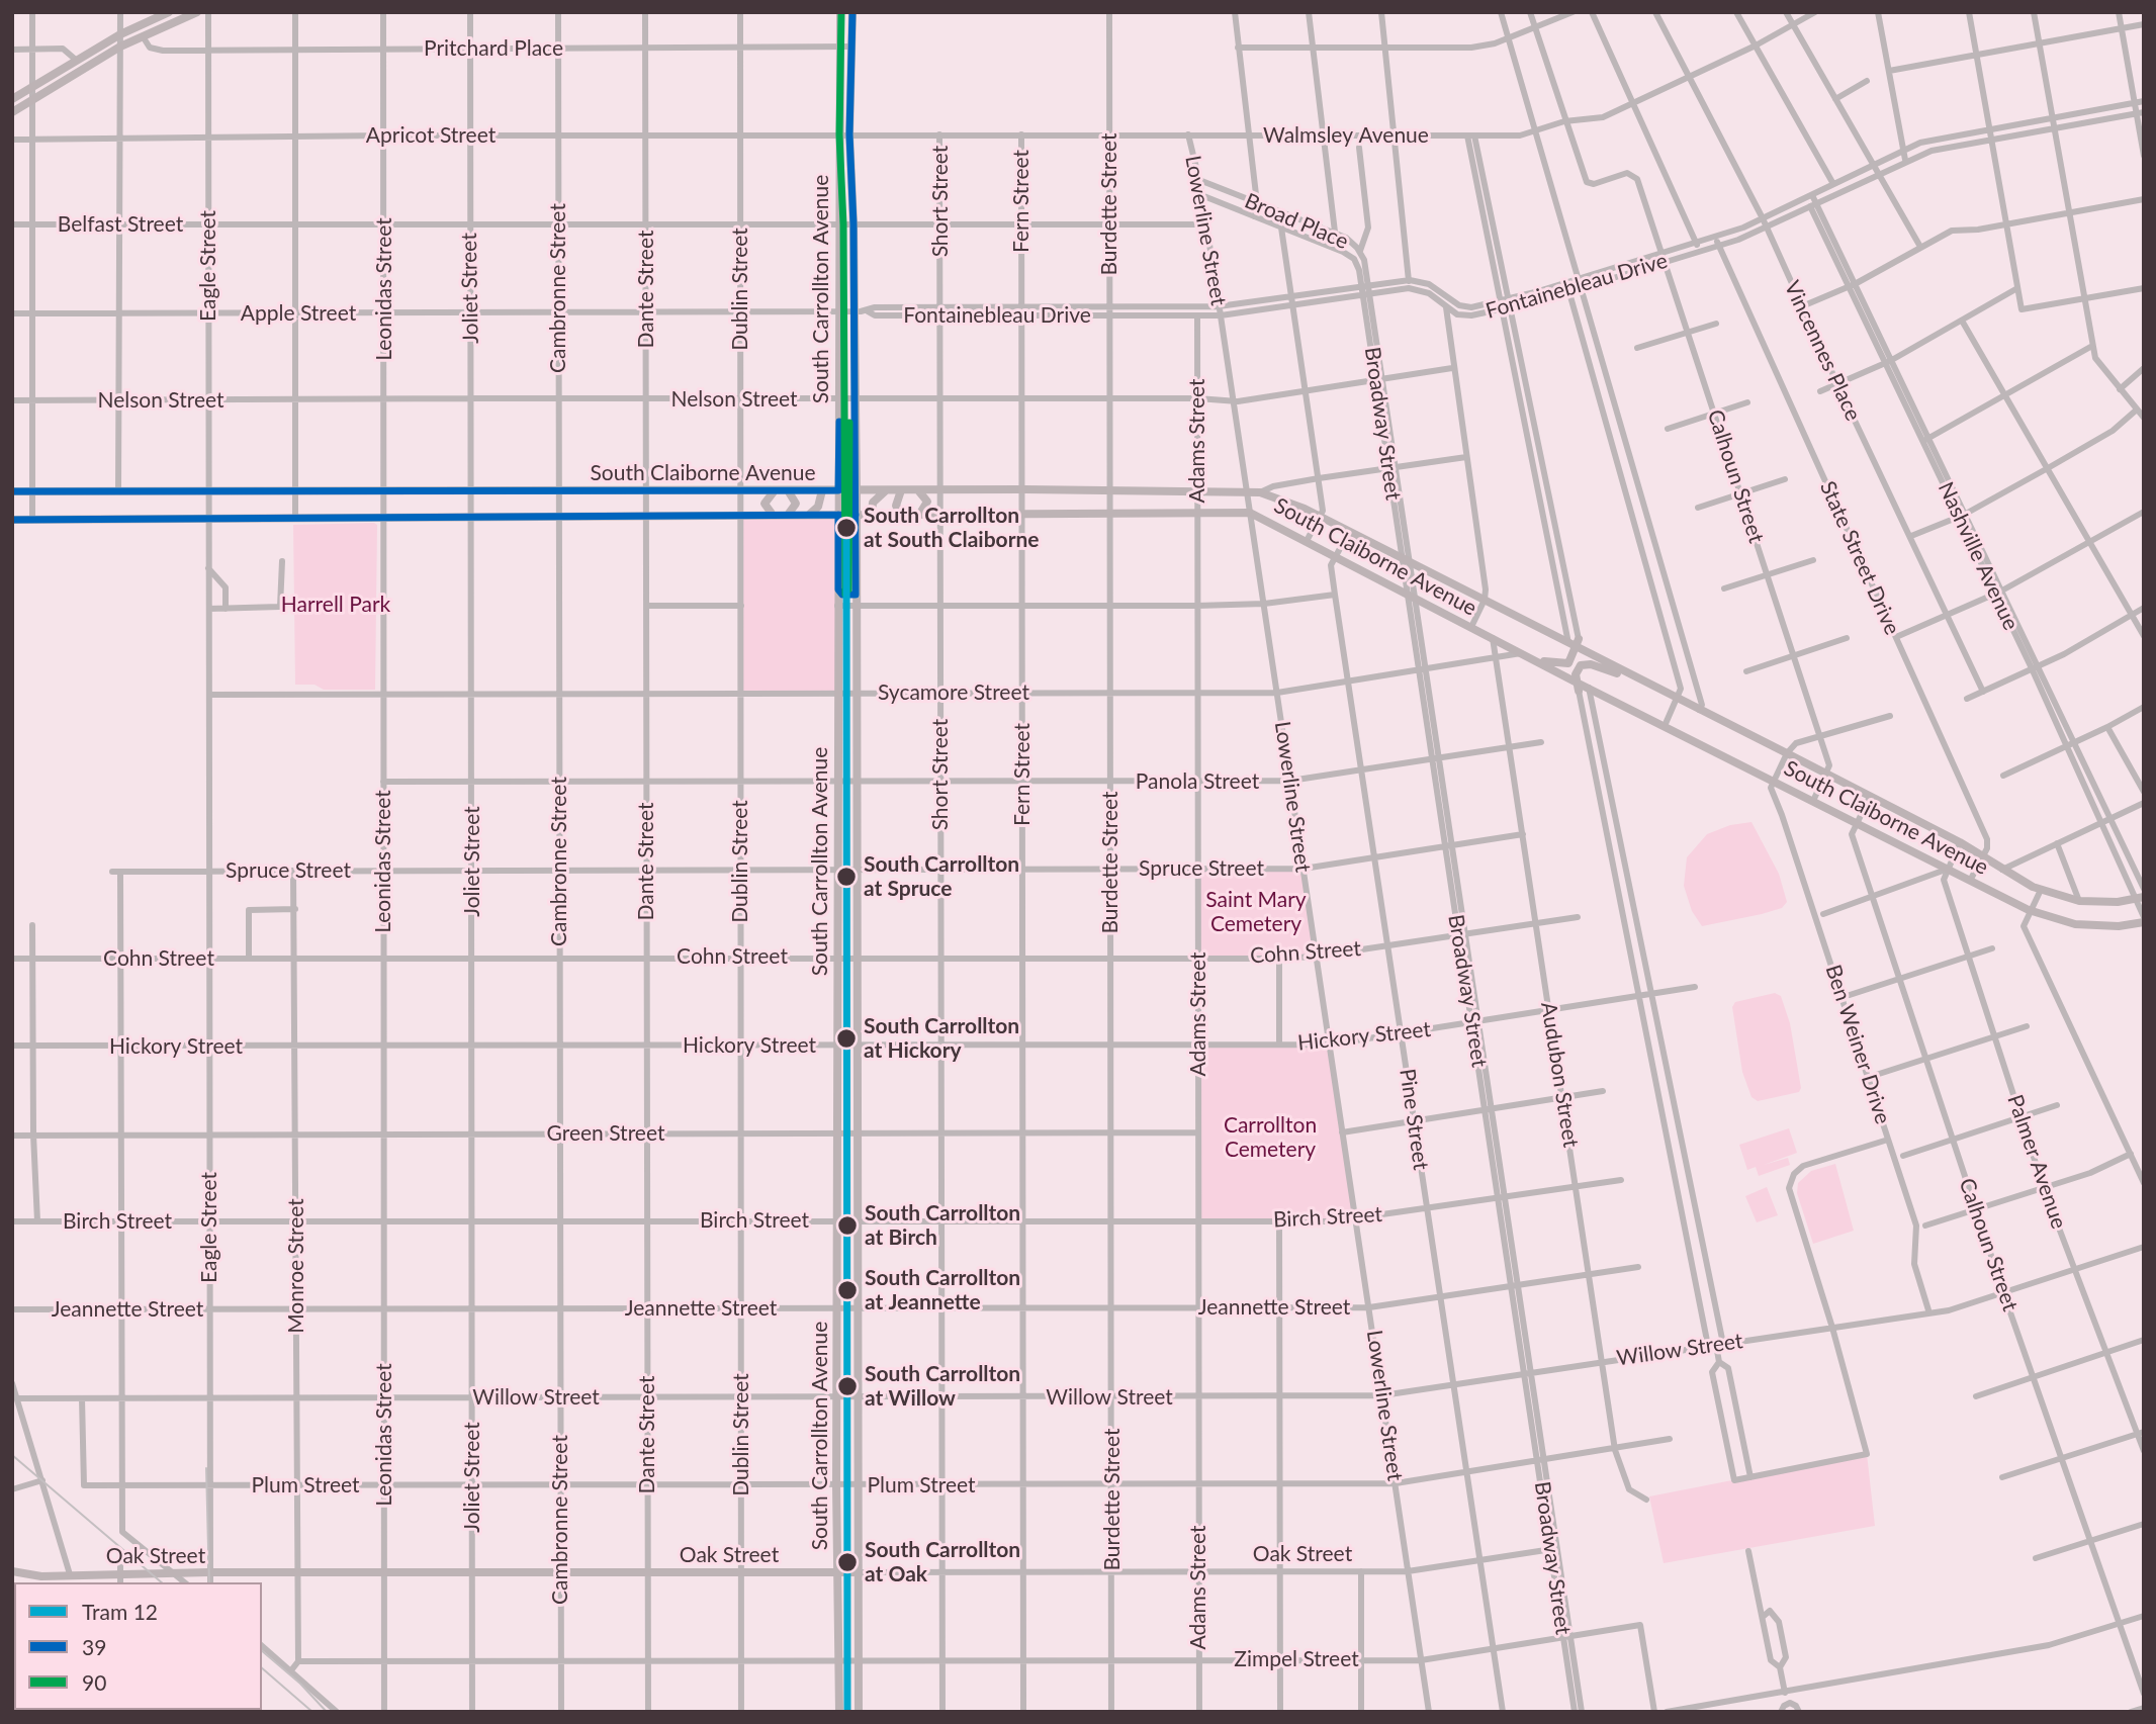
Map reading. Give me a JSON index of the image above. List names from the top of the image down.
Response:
{
  "streets": {
    "main road": ["South Carrollton Avenue", "South Claiborne Avenue", "Oak Street"],
    "street": [
      "Pritchard Place",
      "Apricot Street",
      "Walmsley Avenue",
      "Short Street",
      "Fern Street",
      "Burdette Street",
      "Broad Place",
      "Belfast Street",
      "Lowerline Street",
      "Eagle Street",
      "Fontainebleau Drive",
      "Joliet Street",
      "Cambronne Street",
      "Leonidas Street",
      "Dante Street",
      "Dublin Street",
      "Apple Street",
      "Vincennes Place",
      "Nelson Street",
      "Broadway Street",
      "Adams Street",
      "Calhoun Street",
      "Nashville Avenue",
      "State Street Drive",
      "Sycamore Street",
      "Panola Street",
      "Spruce Street",
      "Cohn Street",
      "Hickory Street",
      "Ben Weiner Drive",
      "Audubon Street",
      "Pine Street",
      "Green Street",
      "Palmer Avenue",
      "Birch Street",
      "Monroe Street",
      "Jeannette Street",
      "Willow Street",
      "Plum Street",
      "Zimpel Street"
    ]
  },
  "crossings": [
    ["Pritchard Place", "Eagle Street"],
    ["Pritchard Place", "Joliet Street"],
    ["Pritchard Place", "Cambronne Street"],
    ["Pritchard Place", "Leonidas Street"],
    ["Pritchard Place", "Dante Street"],
    ["Pritchard Place", "Dublin Street"],
    ["Pritchard Place", "South Carrollton Avenue"],
    ["Apricot Street", "Walmsley Avenue"],
    ["Apricot Street", "Eagle Street"],
    ["Apricot Street", "Joliet Street"],
    ["Apricot Street", "Cambronne Street"],
    ["Apricot Street", "Leonidas Street"],
    ["Apricot Street", "Dante Street"],
    ["Apricot Street", "Dublin Street"],
    ["Apricot Street", "South Carrollton Avenue"],
    ["Walmsley Avenue", "Short Street"],
    ["Walmsley Avenue", "Fern Street"],
    ["Walmsley Avenue", "Burdette Street"],
    ["Walmsley Avenue", "Lowerline Street"],
    ["Walmsley Avenue", "South Carrollton Avenue"],
    ["Walmsley Avenue", "Vincennes Place"],
    ["Walmsley Avenue", "Calhoun Street"],
    ["Short Street", "Belfast Street"],
    ["Short Street", "Fontainebleau Drive"],
    ["Short Street", "Nelson Street"],
    ["Short Street", "South Claiborne Avenue"],
    ["Short Street", "Sycamore Street"],
    ["Short Street", "Panola Street"],
    ["Short Street", "Spruce Street"],
    ["Short Street", "Cohn Street"],
    ["Short Street", "Hickory Street"],
    ["Short Street", "Green Street"],
    ["Short Street", "Birch Street"],
    ["Short Street", "Jeannette Street"],
    ["Short Street", "Willow Street"],
    ["Short Street", "Plum Street"],
    ["Short Street", "Oak Street"],
    ["Short Street", "Zimpel Street"],
    ["Fern Street", "Belfast Street"],
    ["Fern Street", "Fontainebleau Drive"],
    ["Fern Street", "Nelson Street"],
    ["Fern Street", "South Claiborne Avenue"],
    ["Fern Street", "Sycamore Street"],
    ["Fern Street", "Panola Street"],
    ["Fern Street", "Spruce Street"],
    ["Fern Street", "Cohn Street"],
    ["Fern Street", "Hickory Street"],
    ["Fern Street", "Green Street"],
    ["Fern Street", "Birch Street"],
    ["Fern Street", "Jeannette Street"],
    ["Fern Street", "Willow Street"],
    ["Fern Street", "Plum Street"],
    ["Fern Street", "Oak Street"],
    ["Fern Street", "Zimpel Street"],
    ["Burdette Street", "Belfast Street"],
    ["Burdette Street", "Fontainebleau Drive"],
    ["Burdette Street", "Nelson Street"],
    ["Burdette Street", "South Claiborne Avenue"],
    ["Burdette Street", "Sycamore Street"],
    ["Burdette Street", "Panola Street"],
    ["Burdette Street", "Spruce Street"],
    ["Burdette Street", "Cohn Street"],
    ["Burdette Street", "Hickory Street"],
    ["Burdette Street", "Green Street"],
    ["Burdette Street", "Birch Street"],
    ["Burdette Street", "Jeannette Street"],
    ["Burdette Street", "Willow Street"],
    ["Burdette Street", "Plum Street"],
    ["Burdette Street", "Oak Street"],
    ["Burdette Street", "Zimpel Street"],
    ["Broad Place", "Lowerline Street"],
    ["Broad Place", "Fontainebleau Drive"],
    ["Broad Place", "Broadway Street"],
    ["Belfast Street", "Lowerline Street"],
    ["Belfast Street", "Eagle Street"],
    ["Belfast Street", "Joliet Street"],
    ["Belfast Street", "Cambronne Street"],
    ["Belfast Street", "Leonidas Street"],
    ["Belfast Street", "Dante Street"],
    ["Belfast Street", "Dublin Street"],
    ["Belfast Street", "South Carrollton Avenue"],
    ["Lowerline Street", "Fontainebleau Drive"],
    ["Lowerline Street", "Nelson Street"],
    ["Lowerline Street", "South Claiborne Avenue"],
    ["Lowerline Street", "Sycamore Street"],
    ["Lowerline Street", "Panola Street"],
    ["Lowerline Street", "Spruce Street"],
    ["Lowerline Street", "Cohn Street"],
    ["Lowerline Street", "Hickory Street"],
    ["Lowerline Street", "Birch Street"],
    ["Lowerline Street", "Jeannette Street"],
    ["Lowerline Street", "Willow Street"],
    ["Lowerline Street", "Plum Street"],
    ["Lowerline Street", "Oak Street"],
    ["Lowerline Street", "Zimpel Street"],
    ["Eagle Street", "Apple Street"],
    ["Eagle Street", "Nelson Street"],
    ["Eagle Street", "South Claiborne Avenue"],
    ["Eagle Street", "Sycamore Street"],
    ["Eagle Street", "Spruce Street"],
    ["Eagle Street", "Cohn Street"],
    ["Eagle Street", "Hickory Street"],
    ["Eagle Street", "Green Street"],
    ["Eagle Street", "Birch Street"],
    ["Eagle Street", "Jeannette Street"],
    ["Eagle Street", "Willow Street"],
    ["Eagle Street", "Plum Street"],
    ["Eagle Street", "Oak Street"],
    ["Fontainebleau Drive", "South Carrollton Avenue"],
    ["Fontainebleau Drive", "Apple Street"],
    ["Fontainebleau Drive", "Vincennes Place"],
    ["Fontainebleau Drive", "Broadway Street"],
    ["Fontainebleau Drive", "Adams Street"],
    ["Fontainebleau Drive", "Calhoun Street"],
    ["Fontainebleau Drive", "Nashville Avenue"],
    ["Fontainebleau Drive", "State Street Drive"],
    ["Joliet Street", "Apple Street"],
    ["Joliet Street", "Nelson Street"],
    ["Joliet Street", "South Claiborne Avenue"],
    ["Joliet Street", "Sycamore Street"],
    ["Joliet Street", "Panola Street"],
    ["Joliet Street", "Spruce Street"],
    ["Joliet Street", "Cohn Street"],
    ["Joliet Street", "Hickory Street"],
    ["Joliet Street", "Green Street"],
    ["Joliet Street", "Birch Street"],
    ["Joliet Street", "Jeannette Street"],
    ["Joliet Street", "Willow Street"],
    ["Joliet Street", "Plum Street"],
    ["Joliet Street", "Oak Street"],
    ["Cambronne Street", "Apple Street"],
    ["Cambronne Street", "Nelson Street"],
    ["Cambronne Street", "South Claiborne Avenue"],
    ["Cambronne Street", "Sycamore Street"],
    ["Cambronne Street", "Panola Street"],
    ["Cambronne Street", "Spruce Street"],
    ["Cambronne Street", "Cohn Street"],
    ["Cambronne Street", "Hickory Street"],
    ["Cambronne Street", "Green Street"],
    ["Cambronne Street", "Birch Street"],
    ["Cambronne Street", "Jeannette Street"],
    ["Cambronne Street", "Willow Street"],
    ["Cambronne Street", "Plum Street"],
    ["Cambronne Street", "Oak Street"],
    ["Leonidas Street", "Apple Street"],
    ["Leonidas Street", "Nelson Street"],
    ["Leonidas Street", "South Claiborne Avenue"],
    ["Leonidas Street", "Sycamore Street"],
    ["Leonidas Street", "Panola Street"],
    ["Leonidas Street", "Spruce Street"],
    ["Leonidas Street", "Cohn Street"],
    ["Leonidas Street", "Hickory Street"],
    ["Leonidas Street", "Green Street"],
    ["Leonidas Street", "Birch Street"],
    ["Leonidas Street", "Jeannette Street"],
    ["Leonidas Street", "Willow Street"],
    ["Leonidas Street", "Plum Street"],
    ["Leonidas Street", "Oak Street"],
    ["Dante Street", "Apple Street"],
    ["Dante Street", "Nelson Street"],
    ["Dante Street", "South Claiborne Avenue"],
    ["Dante Street", "Sycamore Street"],
    ["Dante Street", "Panola Street"],
    ["Dante Street", "Spruce Street"],
    ["Dante Street", "Cohn Street"],
    ["Dante Street", "Hickory Street"],
    ["Dante Street", "Green Street"],
    ["Dante Street", "Birch Street"],
    ["Dante Street", "Jeannette Street"],
    ["Dante Street", "Willow Street"],
    ["Dante Street", "Plum Street"],
    ["Dante Street", "Oak Street"],
    ["Dublin Street", "Apple Street"],
    ["Dublin Street", "Nelson Street"],
    ["Dublin Street", "South Claiborne Avenue"],
    ["Dublin Street", "Sycamore Street"],
    ["Dublin Street", "Panola Street"],
    ["Dublin Street", "Spruce Street"],
    ["Dublin Street", "Cohn Street"],
    ["Dublin Street", "Hickory Street"],
    ["Dublin Street", "Green Street"],
    ["Dublin Street", "Birch Street"],
    ["Dublin Street", "Jeannette Street"],
    ["Dublin Street", "Willow Street"],
    ["Dublin Street", "Plum Street"],
    ["Dublin Street", "Oak Street"],
    ["South Carrollton Avenue", "Apple Street"],
    ["South Carrollton Avenue", "Nelson Street"],
    ["South Carrollton Avenue", "South Claiborne Avenue"],
    ["South Carrollton Avenue", "Sycamore Street"],
    ["South Carrollton Avenue", "Panola Street"],
    ["South Carrollton Avenue", "Spruce Street"],
    ["South Carrollton Avenue", "Cohn Street"],
    ["South Carrollton Avenue", "Hickory Street"],
    ["South Carrollton Avenue", "Green Street"],
    ["South Carrollton Avenue", "Birch Street"],
    ["South Carrollton Avenue", "Jeannette Street"],
    ["South Carrollton Avenue", "Willow Street"],
    ["South Carrollton Avenue", "Plum Street"],
    ["South Carrollton Avenue", "Oak Street"],
    ["South Carrollton Avenue", "Zimpel Street"],
    ["Nelson Street", "Broadway Street"],
    ["Nelson Street", "Adams Street"],
    ["Broadway Street", "South Claiborne Avenue"],
    ["Broadway Street", "Sycamore Street"],
    ["Broadway Street", "Panola Street"],
    ["Broadway Street", "Spruce Street"],
    ["Broadway Street", "Cohn Street"],
    ["Broadway Street", "Hickory Street"],
    ["Broadway Street", "Birch Street"],
    ["Broadway Street", "Jeannette Street"],
    ["Broadway Street", "Willow Street"],
    ["Broadway Street", "Plum Street"],
    ["Broadway Street", "Oak Street"],
    ["Broadway Street", "Zimpel Street"],
    ["Adams Street", "South Claiborne Avenue"],
    ["Adams Street", "Sycamore Street"],
    ["Adams Street", "Panola Street"],
    ["Adams Street", "Spruce Street"],
    ["Adams Street", "Cohn Street"],
    ["Adams Street", "Hickory Street"],
    ["Adams Street", "Green Street"],
    ["Adams Street", "Birch Street"],
    ["Adams Street", "Jeannette Street"],
    ["Adams Street", "Willow Street"],
    ["Adams Street", "Plum Street"],
    ["Adams Street", "Oak Street"],
    ["Adams Street", "Zimpel Street"],
    ["South Claiborne Avenue", "Calhoun Street"],
    ["South Claiborne Avenue", "Nashville Avenue"],
    ["South Claiborne Avenue", "State Street Drive"],
    ["South Claiborne Avenue", "Sycamore Street"],
    ["South Claiborne Avenue", "Ben Weiner Drive"],
    ["South Claiborne Avenue", "Audubon Street"],
    ["South Claiborne Avenue", "Pine Street"],
    ["South Claiborne Avenue", "Palmer Avenue"],
    ["Calhoun Street", "Willow Street"],
    ["Sycamore Street", "Audubon Street"],
    ["Sycamore Street", "Pine Street"],
    ["Panola Street", "Audubon Street"],
    ["Panola Street", "Pine Street"],
    ["Spruce Street", "Audubon Street"],
    ["Spruce Street", "Pine Street"],
    ["Spruce Street", "Monroe Street"],
    ["Cohn Street", "Audubon Street"],
    ["Cohn Street", "Pine Street"],
    ["Cohn Street", "Monroe Street"],
    ["Hickory Street", "Audubon Street"],
    ["Hickory Street", "Pine Street"],
    ["Hickory Street", "Monroe Street"],
    ["Ben Weiner Drive", "Willow Street"],
    ["Audubon Street", "Birch Street"],
    ["Audubon Street", "Jeannette Street"],
    ["Audubon Street", "Willow Street"],
    ["Audubon Street", "Plum Street"],
    ["Pine Street", "Birch Street"],
    ["Pine Street", "Jeannette Street"],
    ["Pine Street", "Willow Street"],
    ["Pine Street", "Plum Street"],
    ["Pine Street", "Oak Street"],
    ["Pine Street", "Zimpel Street"],
    ["Green Street", "Monroe Street"],
    ["Palmer Avenue", "Willow Street"],
    ["Birch Street", "Monroe Street"],
    ["Monroe Street", "Jeannette Street"],
    ["Monroe Street", "Willow Street"],
    ["Monroe Street", "Plum Street"],
    ["Monroe Street", "Oak Street"],
    ["Willow Street", "Plum Street"]
  ],
  "parks": ["Harrell Park", "Saint Mary Cemetery", "Carrollton Cemetery"],
  "places": [
    "South Carrollton at South Claiborne",
    "South Carrollton at Spruce",
    "South Carrollton at Hickory",
    "South Carrollton at Birch",
    "South Carrollton at Jeannette",
    "South Carrollton at Willow",
    "South Carrollton at Oak"
  ],
  "lines": ["transit line 39", "transit line 90", "tram line 12"],
  "legend": ["Tram 12", "39", "90"]
}
